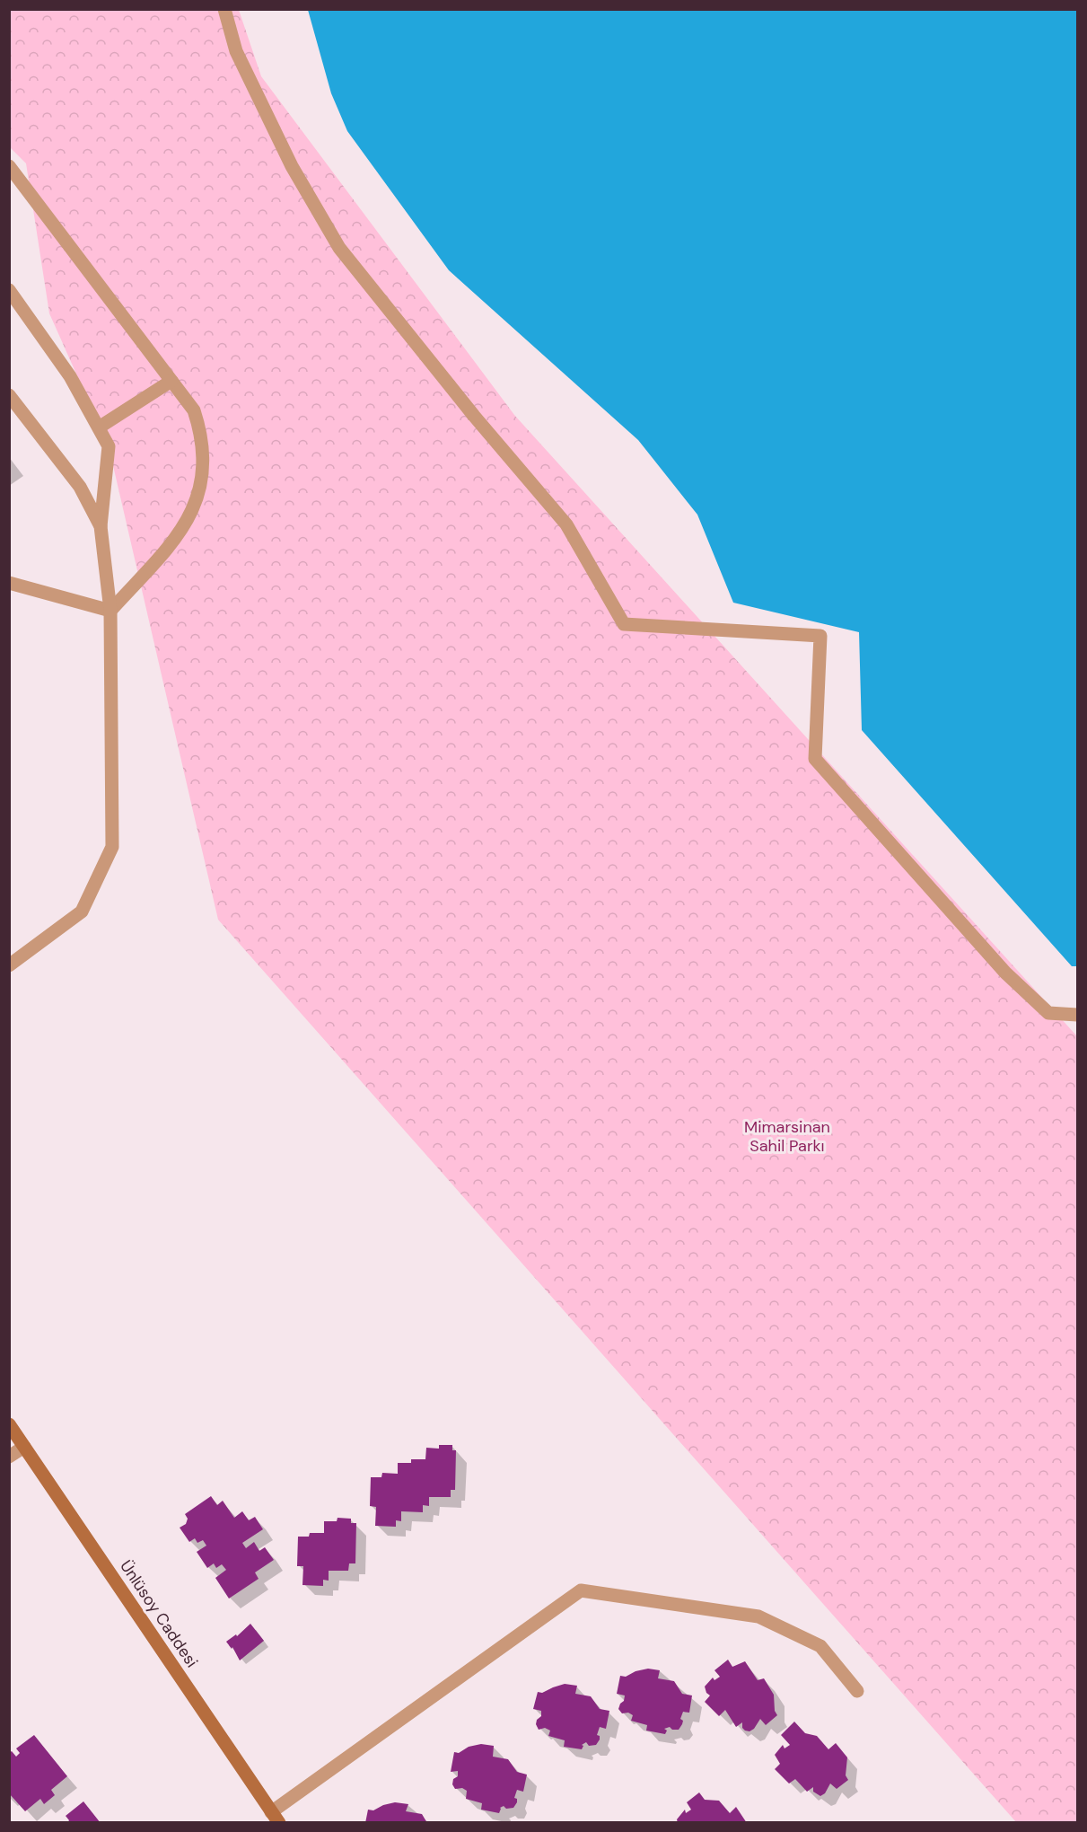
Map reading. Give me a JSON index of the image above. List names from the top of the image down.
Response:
{
  "streets": {
    "street": ["Ünlüsoy Caddesi"]
  },
  "parks": ["Mimarsinan Sahil Parkı"]
}
